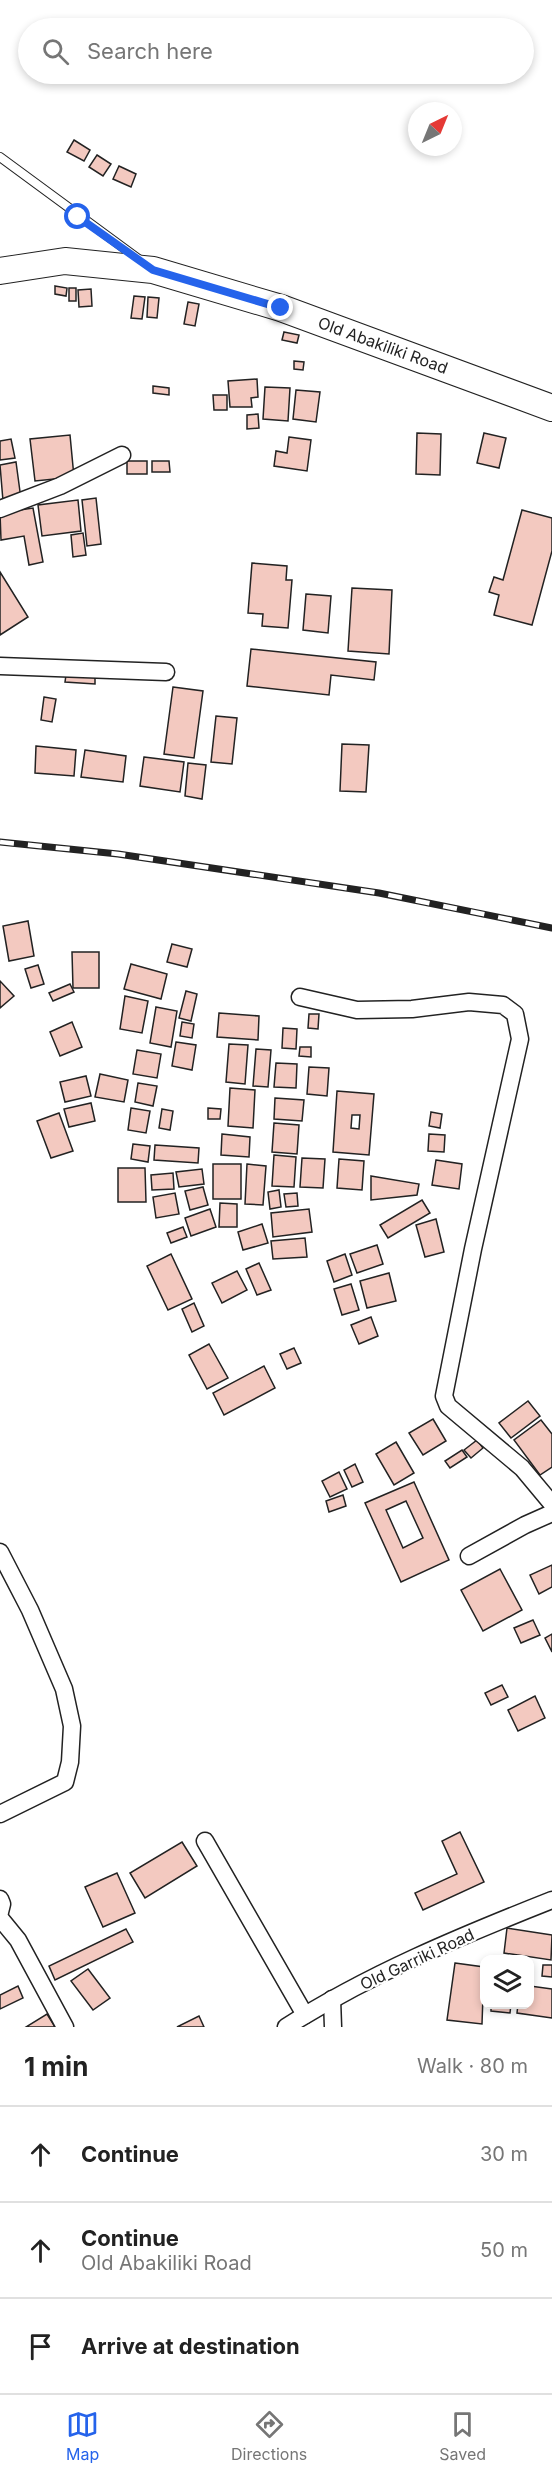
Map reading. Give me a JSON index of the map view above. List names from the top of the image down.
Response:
{
  "streets": {
    "main road": ["Old Abakiliki Road"],
    "street": ["Old Garriki Road"]
  },
  "north": "top right",
  "page": {
    "search": "Search here",
    "heading": ["1 min", "Walk · 80 m"],
    "list": [
      ["Continue", "30 m"],
      ["Continue", "Old Abakiliki Road", "50 m"],
      "Arrive at destination"
    ],
    "nav": ["Map", "Directions", "Saved"]
  }
}
